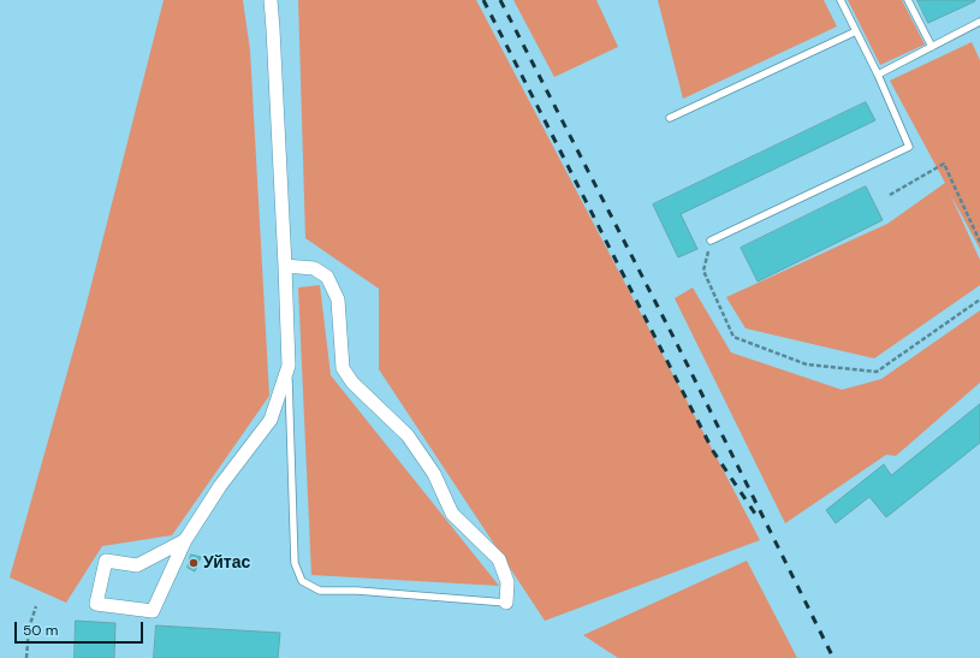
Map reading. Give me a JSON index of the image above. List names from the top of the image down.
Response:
{
  "places": ["Уйтас"],
  "scale_bar": "50 m"
}
